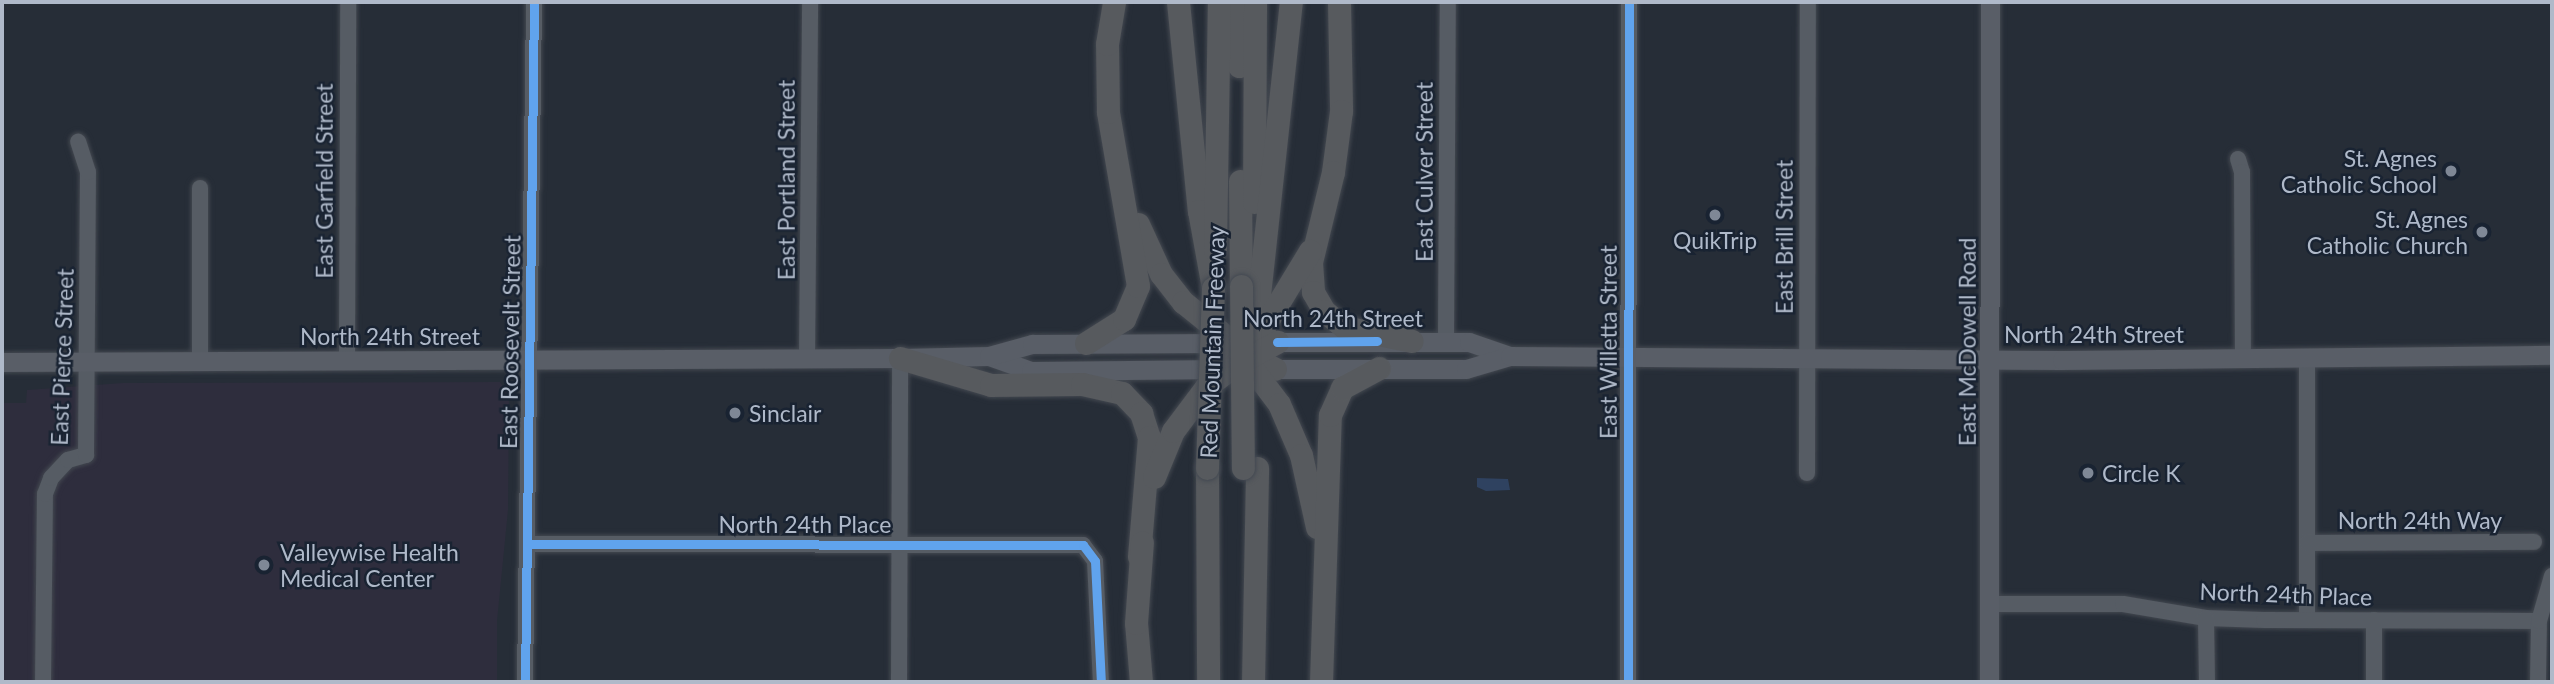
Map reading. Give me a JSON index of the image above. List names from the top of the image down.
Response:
{
  "streets": {
    "highway": ["Red Mountain Freeway"],
    "main road": ["North 24th Street", "East McDowell Road"],
    "street": [
      "East Culver Street",
      "East Portland Street",
      "East Garfield Street",
      "East Brill Street",
      "East Roosevelt Street",
      "East Willetta Street",
      "East Pierce Street",
      "North 24th Way",
      "North 24th Place"
    ]
  },
  "crossings": [
    ["East Culver Street", "North 24th Street"],
    ["East Portland Street", "North 24th Street"],
    ["East Garfield Street", "North 24th Street"],
    ["East Brill Street", "North 24th Street"],
    ["North 24th Street", "East Roosevelt Street"],
    ["North 24th Street", "Red Mountain Freeway"],
    ["North 24th Street", "East Willetta Street"],
    ["North 24th Street", "East McDowell Road"],
    ["North 24th Street", "East Pierce Street"],
    ["East Roosevelt Street", "North 24th Place"],
    ["East McDowell Road", "North 24th Place"]
  ],
  "places": [
    "St. Agnes Catholic School",
    "QuikTrip",
    "St. Agnes Catholic Church",
    "Sinclair",
    "Circle K",
    "Valleywise Health Medical Center"
  ]
}
